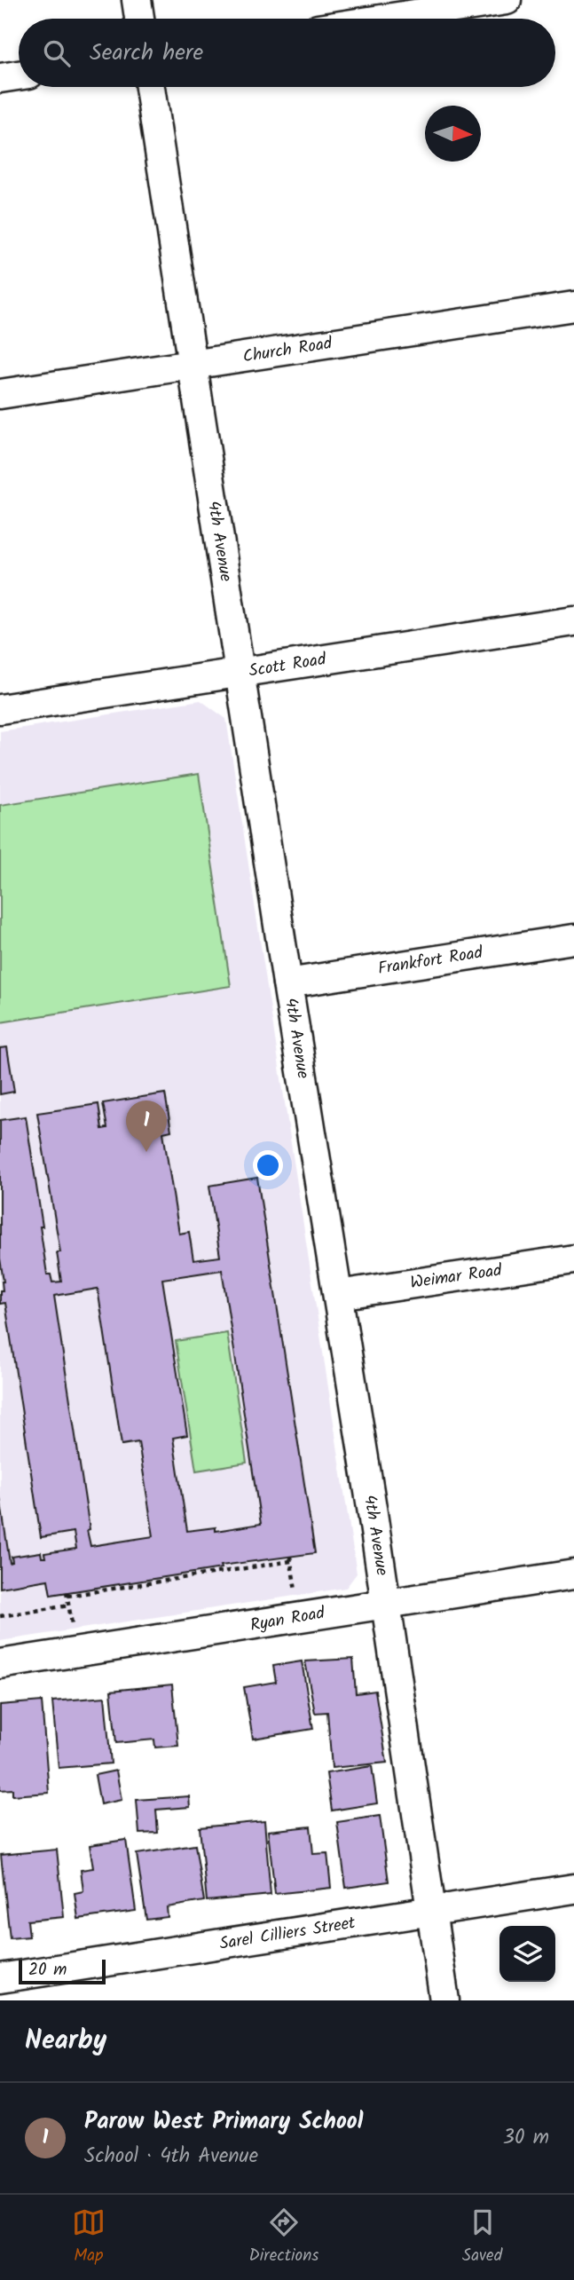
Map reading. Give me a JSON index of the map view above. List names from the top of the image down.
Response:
{
  "streets": {
    "street": [
      "Church Road",
      "4th Avenue",
      "Scott Road",
      "Frankfort Road",
      "Weimar Road",
      "Ryan Road",
      "Sarel Cilliers Street"
    ]
  },
  "crossings": [
    ["Church Road", "4th Avenue"],
    ["4th Avenue", "Scott Road"],
    ["4th Avenue", "Frankfort Road"],
    ["4th Avenue", "Weimar Road"],
    ["4th Avenue", "Ryan Road"],
    ["4th Avenue", "Sarel Cilliers Street"]
  ],
  "scale_bar": "20 m",
  "north": "right",
  "page": {
    "search": "Search here",
    "pins": "1",
    "scale": "20 m",
    "heading": "Nearby",
    "list": [
      {
        "mark": "1",
        "name": "Parow West Primary School",
        "note": "School · 4th Avenue",
        "value": "30 m"
      }
    ],
    "nav": ["Map", "Directions", "Saved"]
  }
}
